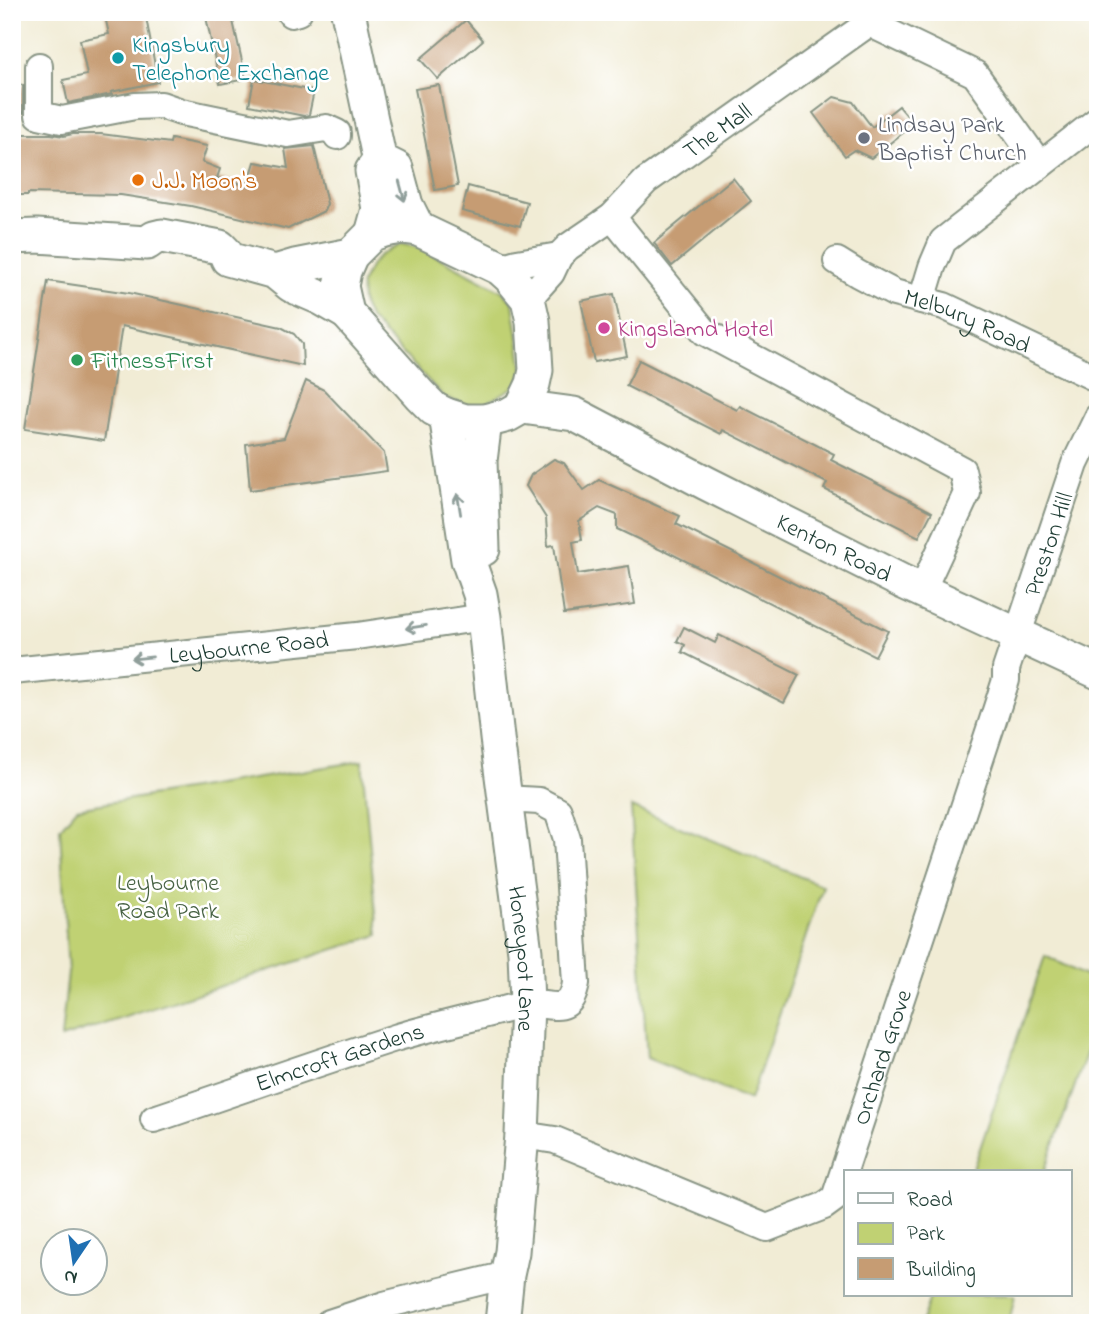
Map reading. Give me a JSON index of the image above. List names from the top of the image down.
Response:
{
  "streets": {
    "main road": ["Kenton Road", "Honeypot Lane"],
    "street": [
      "The Mall",
      "Melbury Road",
      "Preston Hill",
      "Leybourne Road",
      "Orchard Grove",
      "Elmcroft Gardens"
    ]
  },
  "crossings": [
    ["The Mall", "Kenton Road"],
    ["The Mall", "Honeypot Lane"],
    ["Preston Hill", "Kenton Road"],
    ["Preston Hill", "Orchard Grove"],
    ["Kenton Road", "Honeypot Lane"],
    ["Kenton Road", "Orchard Grove"],
    ["Leybourne Road", "Honeypot Lane"],
    ["Honeypot Lane", "Orchard Grove"],
    ["Honeypot Lane", "Elmcroft Gardens"]
  ],
  "one_way": ["Leybourne Road"],
  "parks": ["Leybourne Road Park"],
  "places": [
    "Kingsbury Telephone Exchange",
    "Lindsay Park Baptist Church",
    "J.J. Moon's",
    "Kingslamd Hotel",
    "FitnessFirst"
  ],
  "legend": ["Road", "Park", "Building"],
  "north": "bottom"
}
